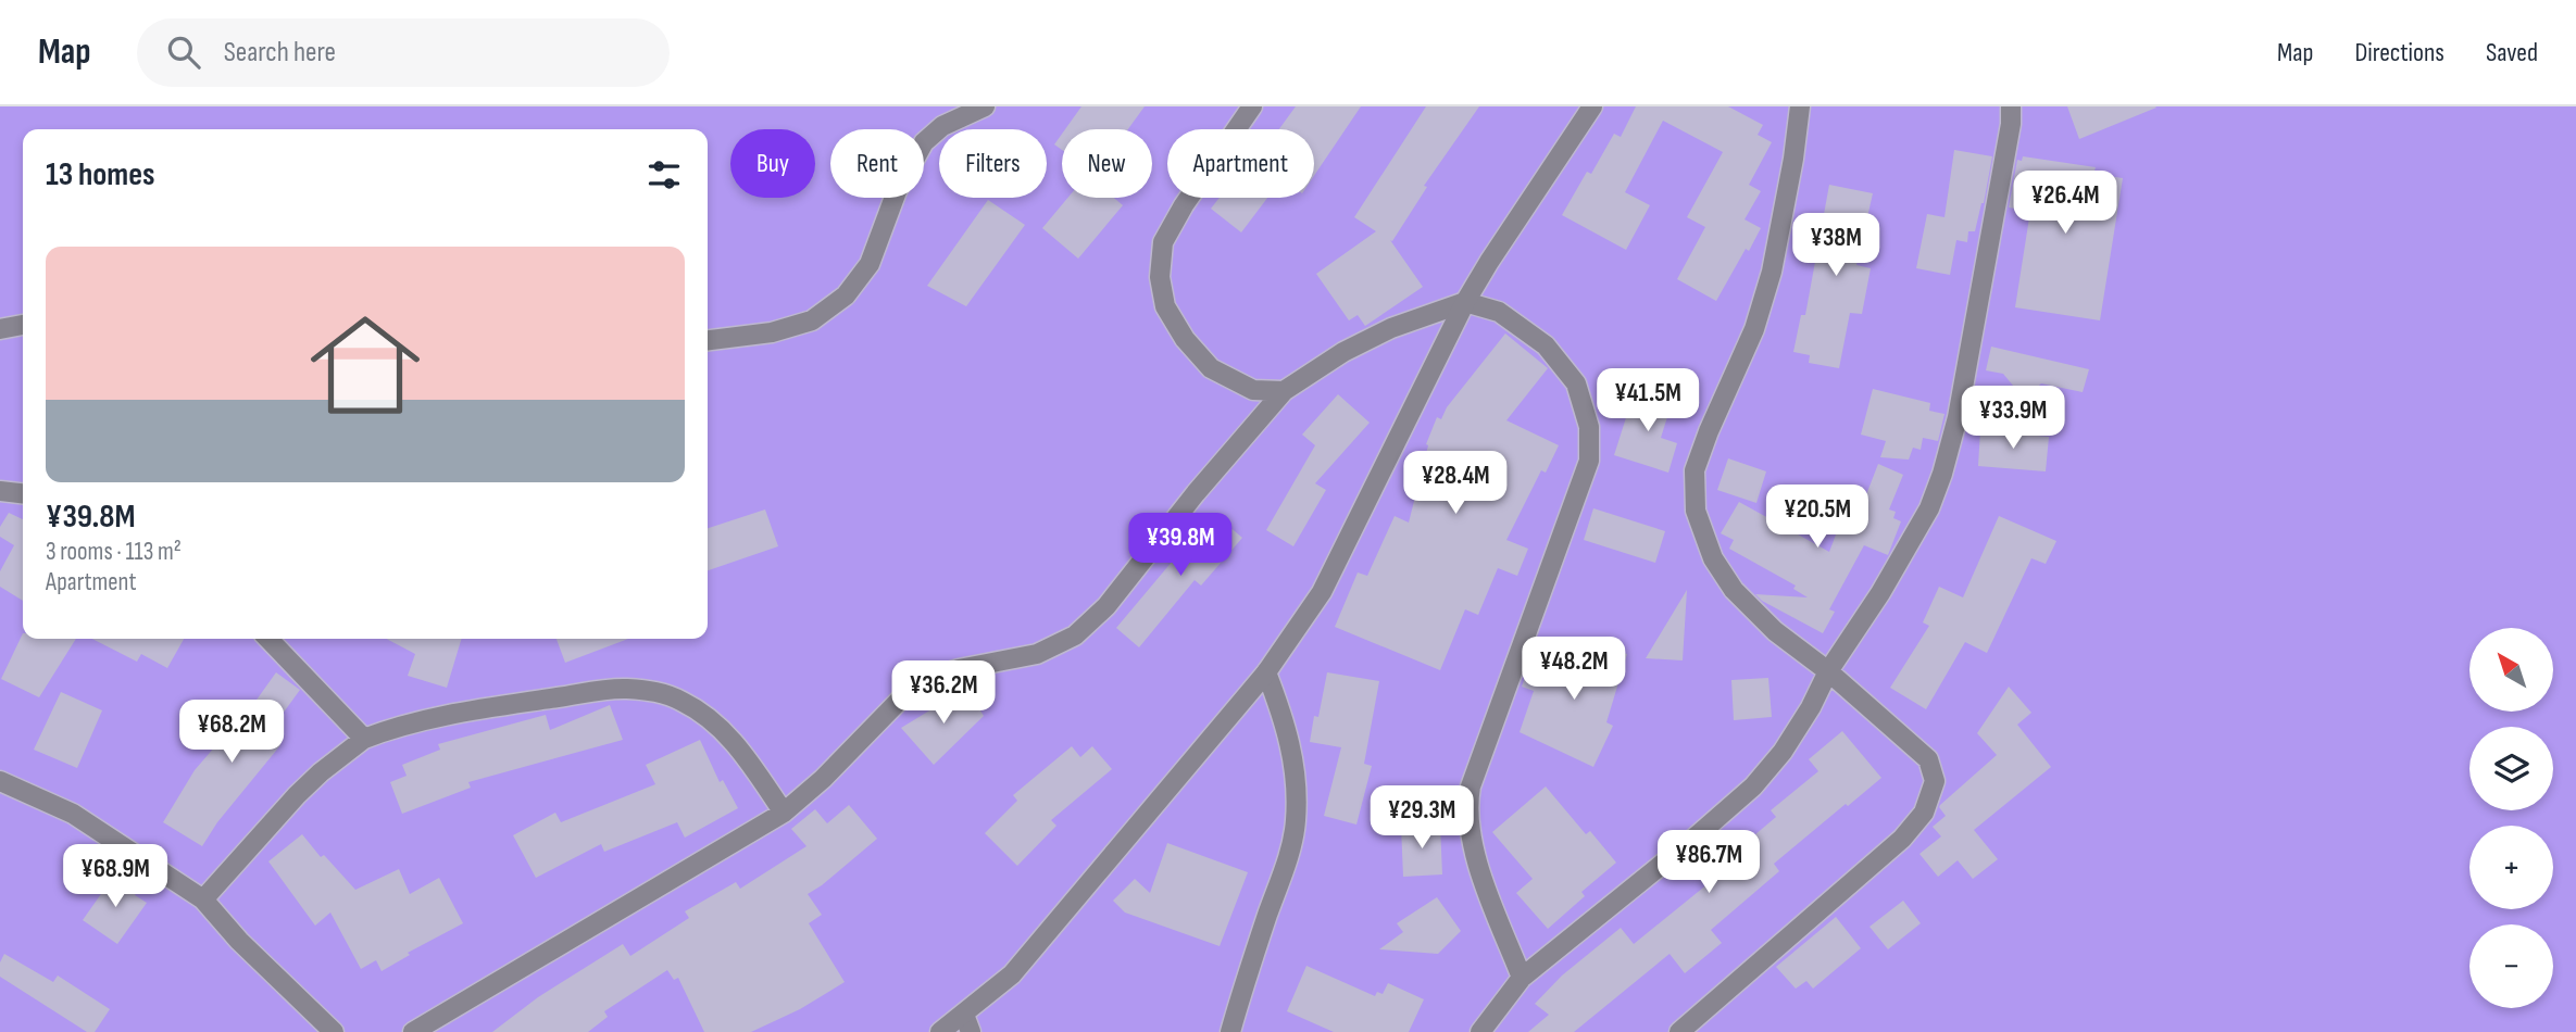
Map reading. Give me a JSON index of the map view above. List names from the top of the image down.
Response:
{
  "north": "top left",
  "page": {
    "header": "Map",
    "search": "Search here",
    "nav": ["Map", "Directions", "Saved"],
    "chip": [
      "Buy",
      "Rent",
      "Filters",
      "New",
      "Apartment"
    ],
    "heading": "13 homes",
    "price": [
      "¥26.4M",
      "¥38M",
      "¥41.5M",
      "¥33.9M",
      "¥28.4M",
      "¥20.5M",
      "¥39.8M",
      "¥48.2M",
      "¥36.2M",
      "¥68.2M",
      "¥29.3M",
      "¥86.7M",
      "¥68.9M"
    ],
    "list": [
      {
        "name": "¥39.8M",
        "note": "3 rooms · 113 m² · Apartment"
      }
    ],
    "map_buttons": ["+", "−"]
  }
}
